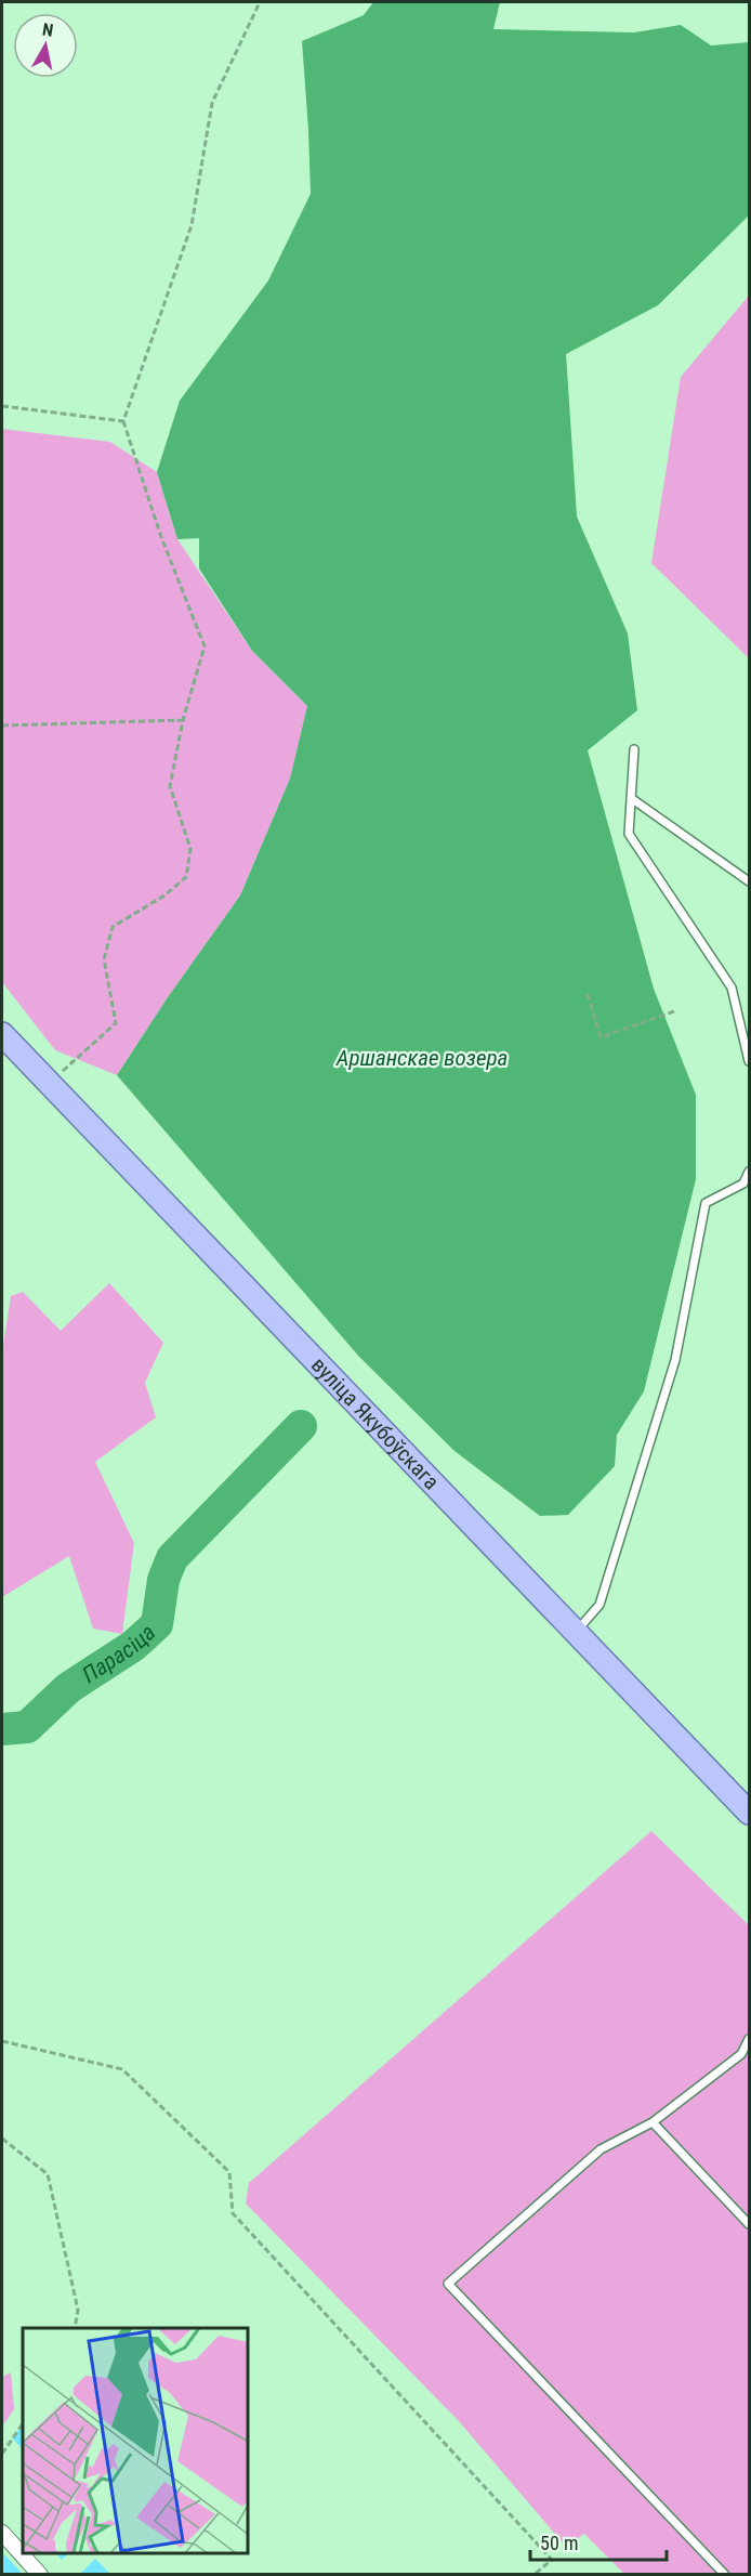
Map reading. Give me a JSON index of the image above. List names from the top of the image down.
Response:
{
  "streets": {
    "main road": ["вуліца Якубоўскага"]
  },
  "water": ["Аршанскае возера", "Парасіца"],
  "scale_bar": "50 m",
  "north": "top"
}
